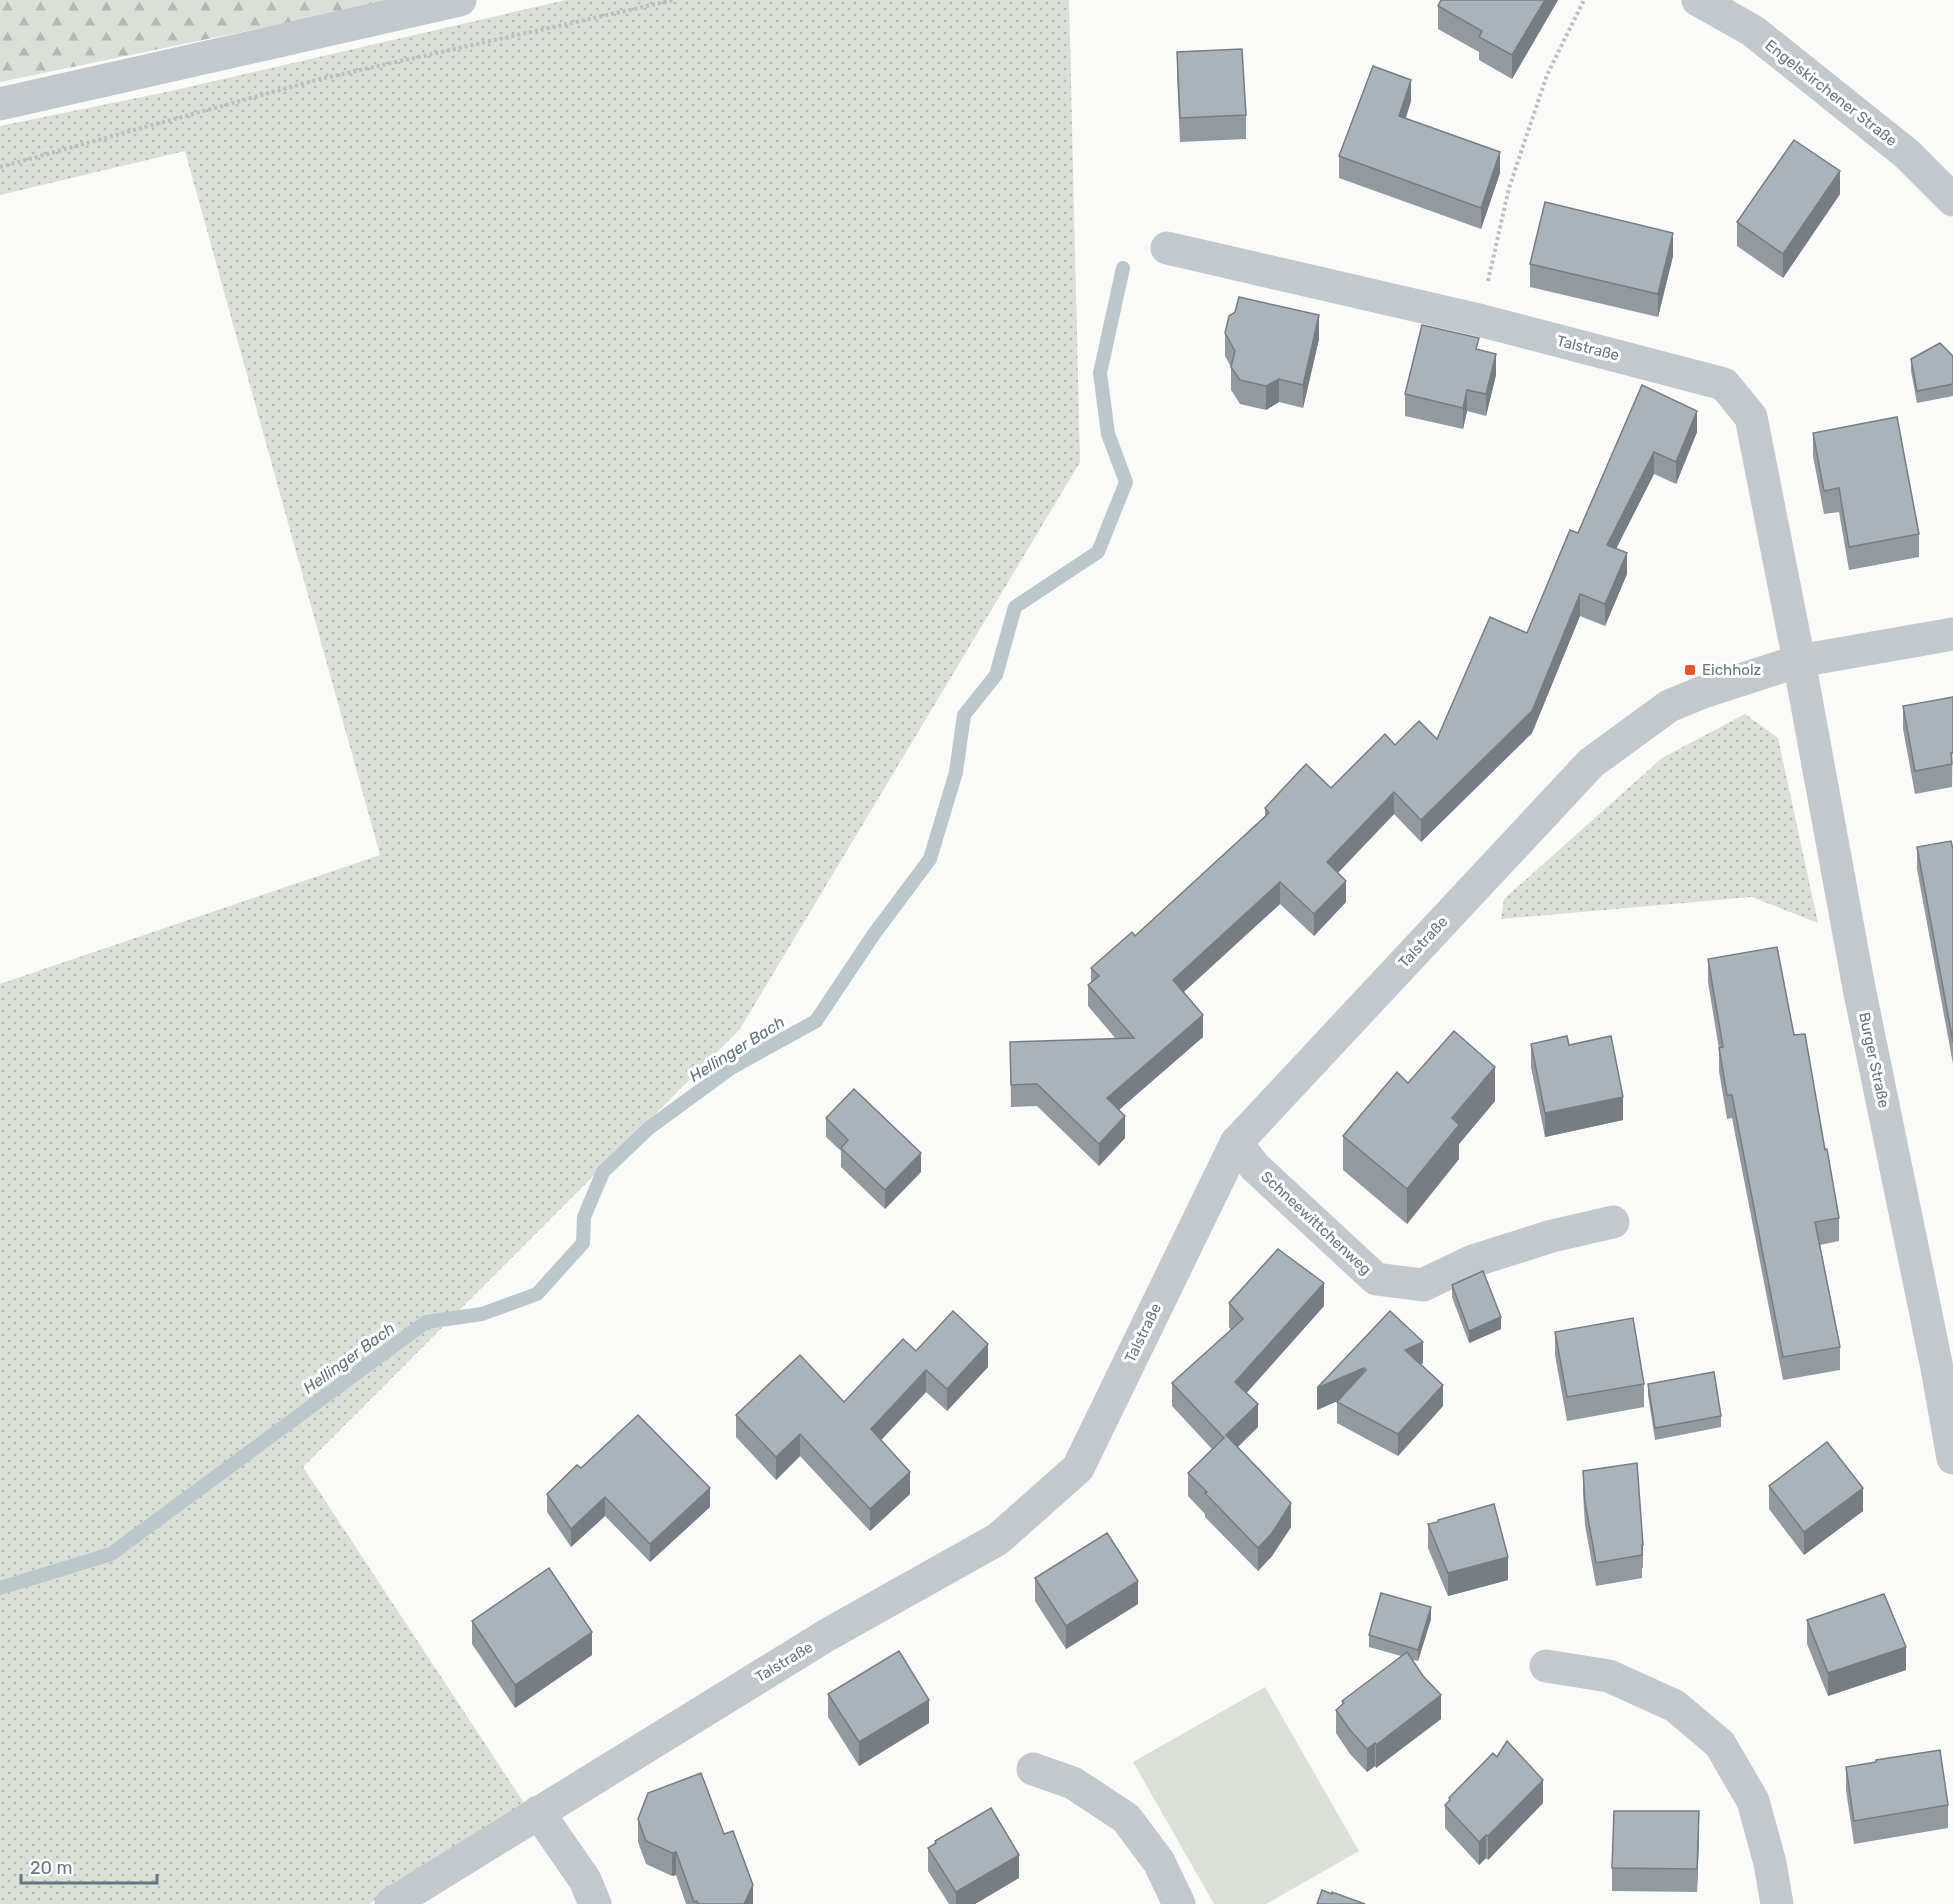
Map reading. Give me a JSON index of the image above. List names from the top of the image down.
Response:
{
  "streets": {
    "street": [
      "Engelskirchener Straße",
      "Talstraße",
      "Burger Straße",
      "Schneewittchenweg"
    ]
  },
  "crossings": [
    ["Talstraße", "Burger Straße"],
    ["Talstraße", "Schneewittchenweg"]
  ],
  "water": ["Hellinger Bach"],
  "places": {
    "transit": ["Eichholz"]
  },
  "scale_bar": "20 m"
}
